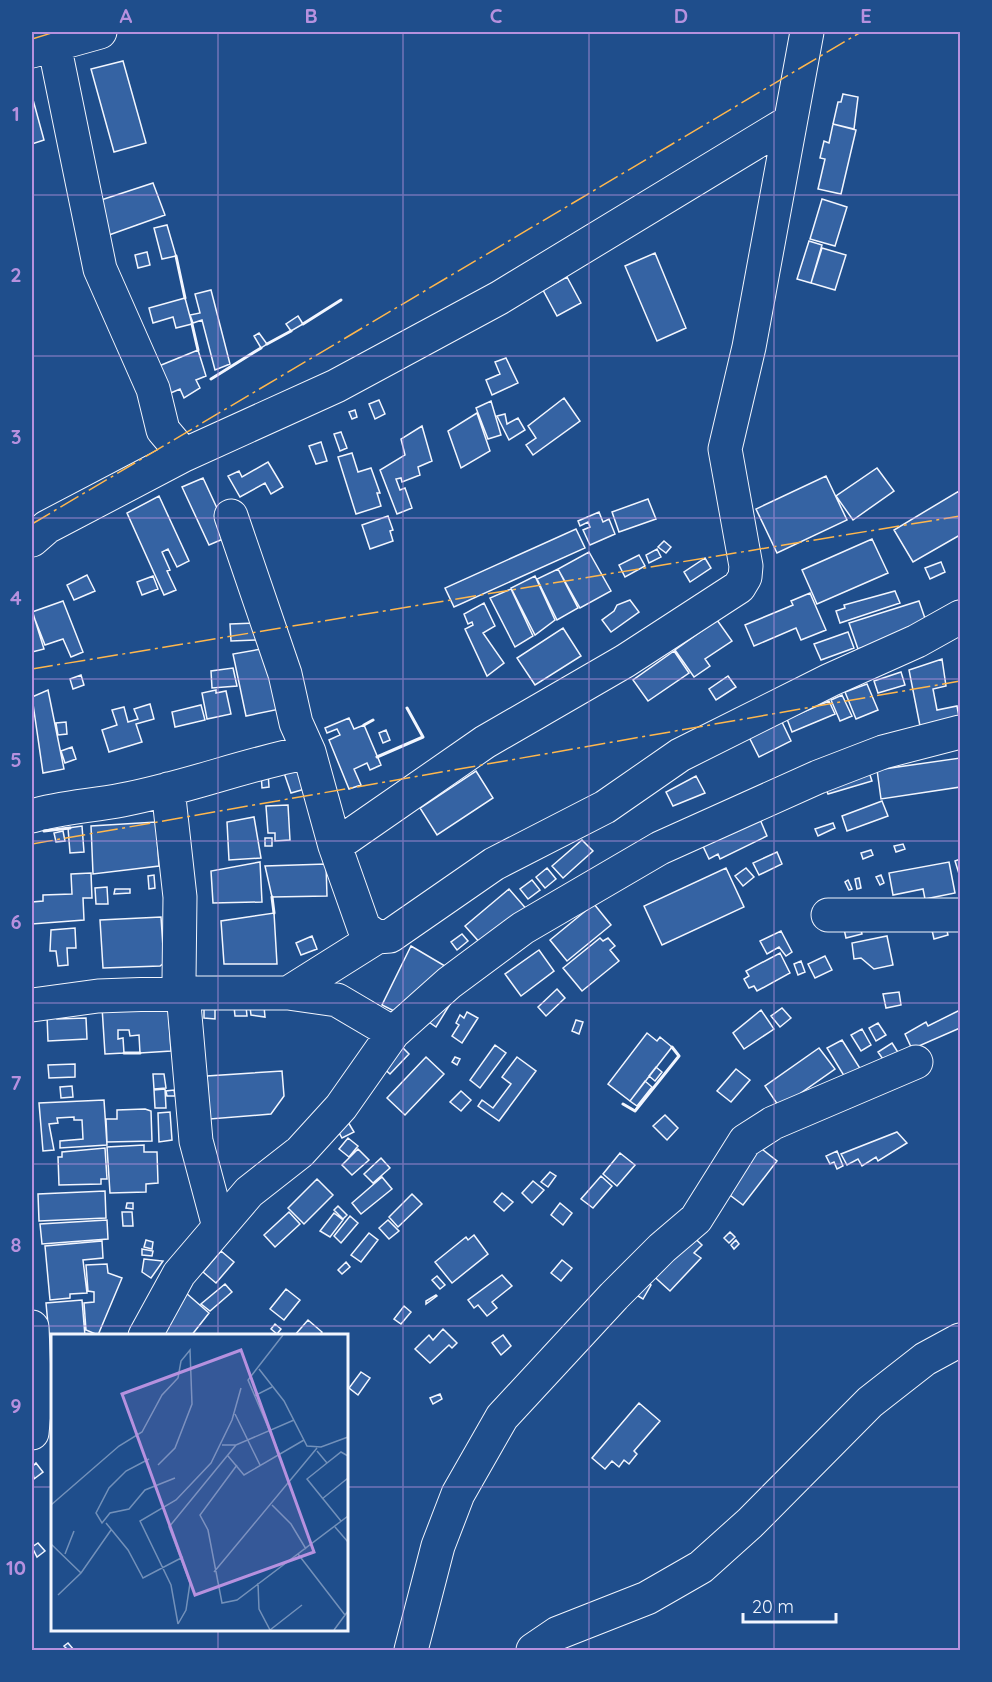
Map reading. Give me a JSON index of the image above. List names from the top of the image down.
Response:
{
  "scale_bar": "20 m",
  "grid": {
    "columns": [
      "A",
      "B",
      "C",
      "D",
      "E"
    ],
    "rows": [
      "1",
      "2",
      "3",
      "4",
      "5",
      "6",
      "7",
      "8",
      "9",
      "10"
    ]
  }
}
